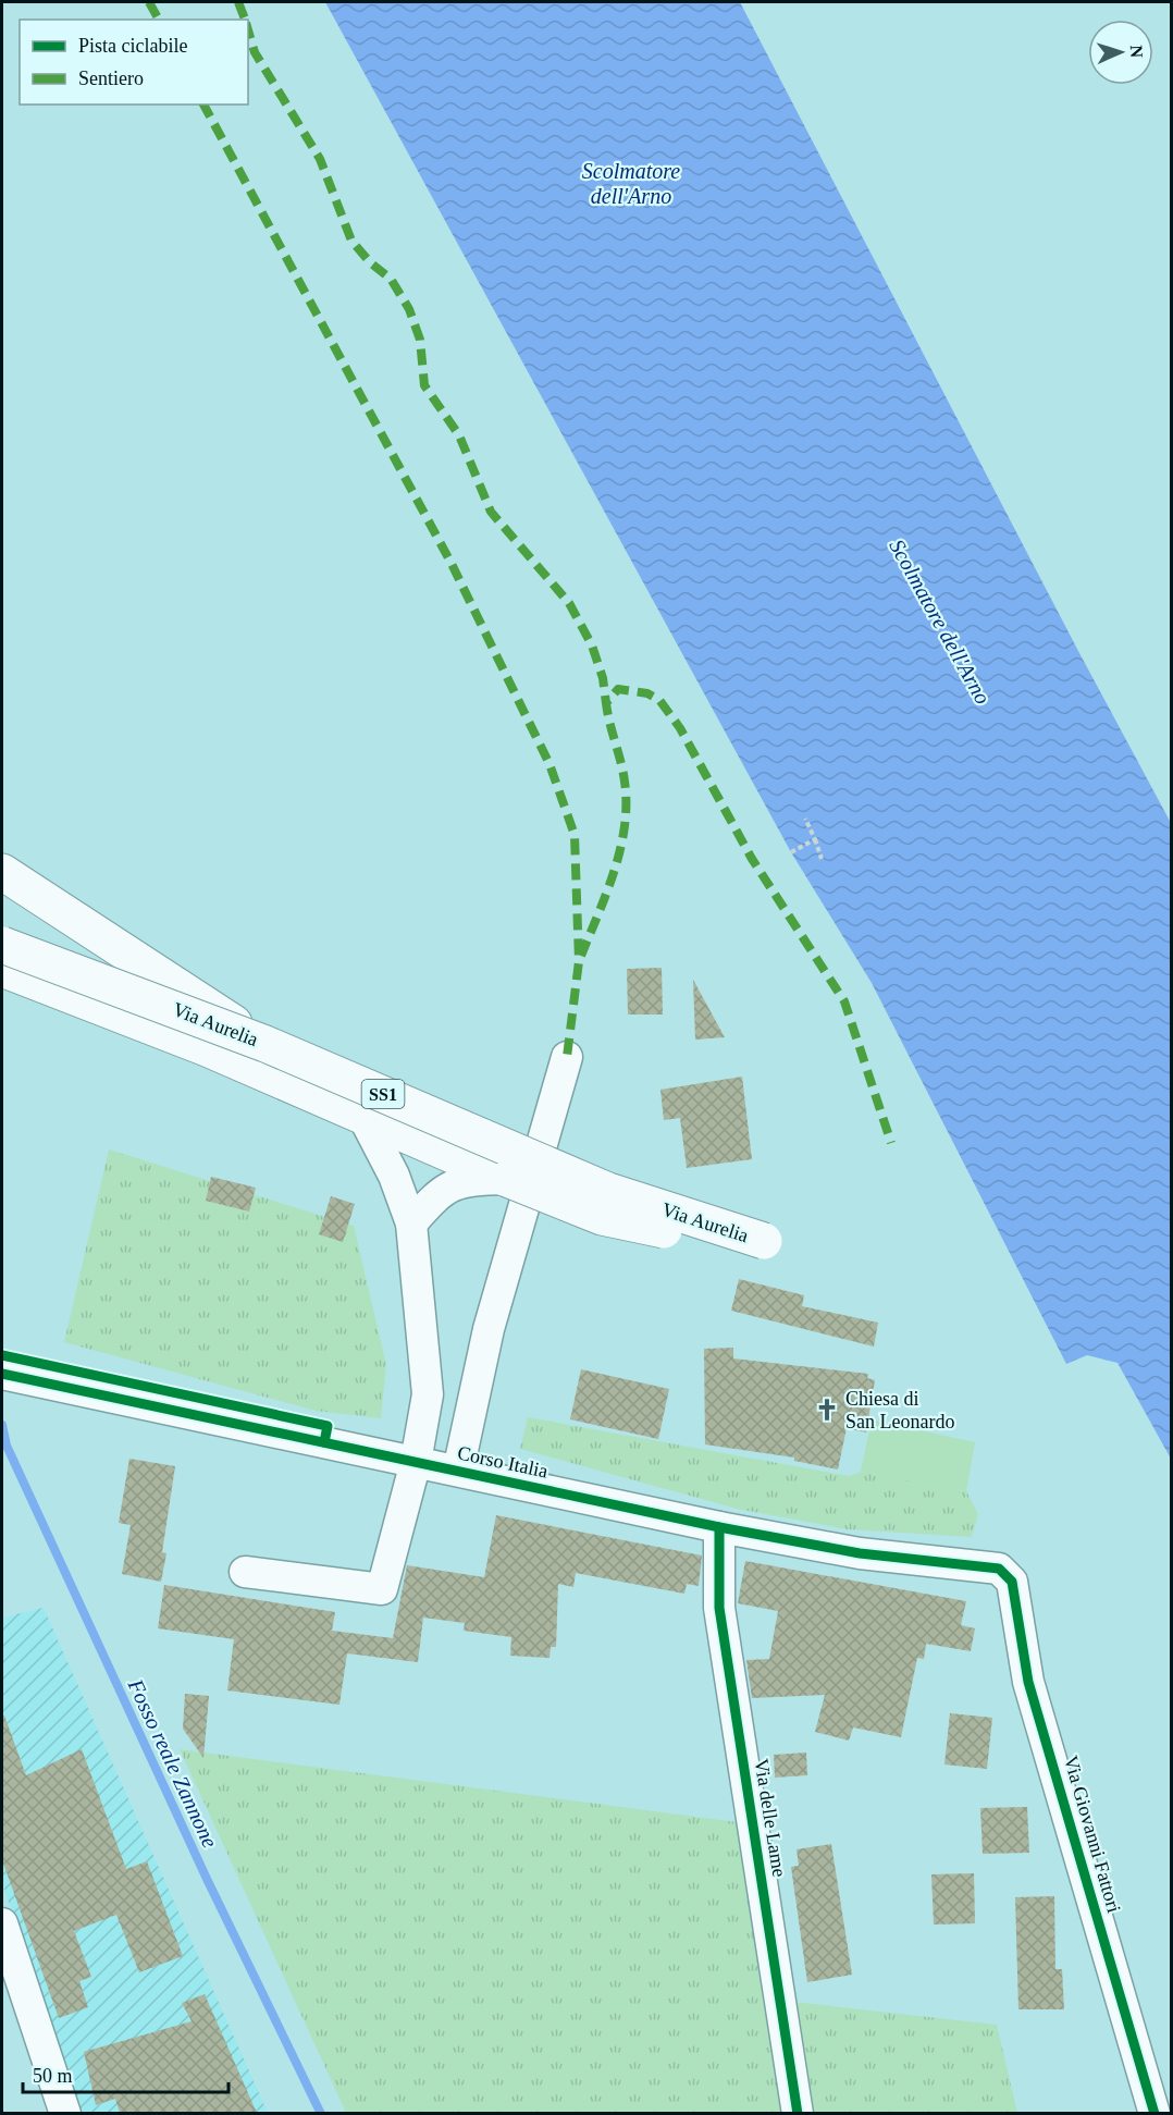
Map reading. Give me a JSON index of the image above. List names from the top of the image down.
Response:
{
  "streets": {
    "main road": ["Via Aurelia", "SS1"],
    "street": ["Corso Italia", "Via delle Lame", "Via Giovanni Fattori"]
  },
  "crossings": [
    ["Corso Italia", "Via delle Lame"],
    ["Corso Italia", "Via Giovanni Fattori"]
  ],
  "water": ["Scolmatore dell'Arno", "Fosso reale Zannone"],
  "places": {
    "church": ["Chiesa di San Leonardo"]
  },
  "legend": ["Pista ciclabile", "Sentiero"],
  "scale_bar": "50 m",
  "north": "right"
}
